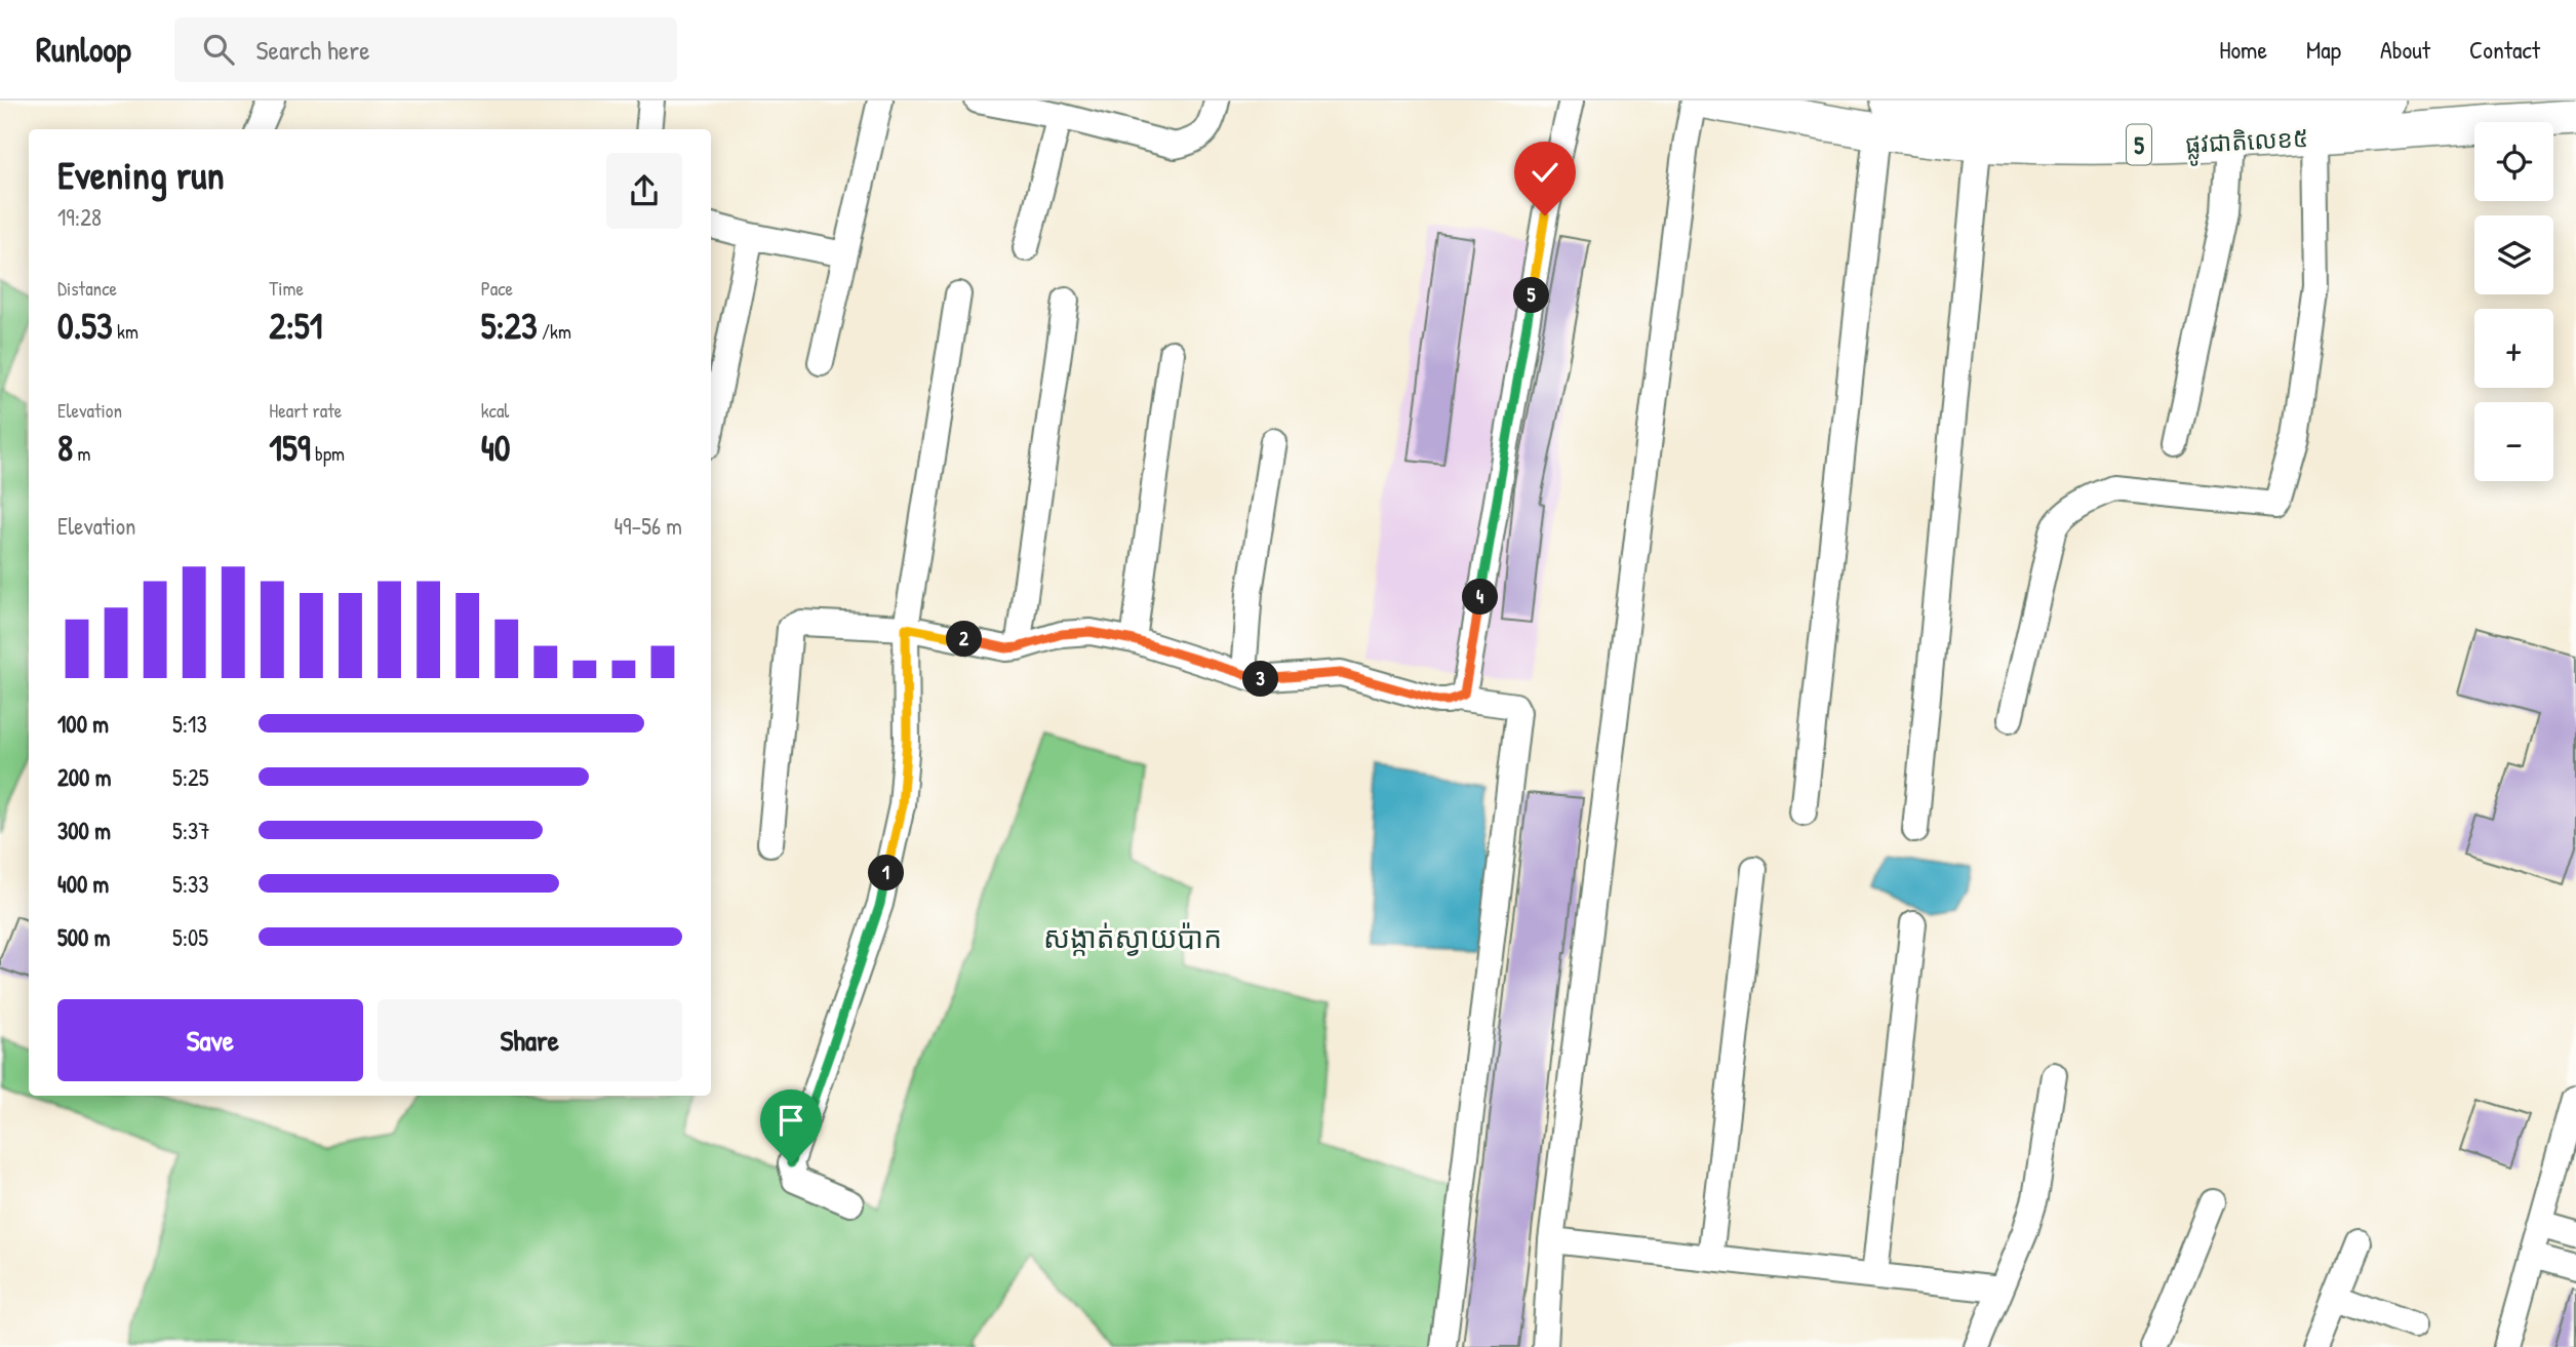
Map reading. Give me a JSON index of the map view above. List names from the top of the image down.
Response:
{
  "streets": {
    "highway": ["ផ្លូវជាតិលេខ៥", "5"]
  },
  "districts": ["សង្កាត់ស្វាយប៉ាក"],
  "page": {
    "header": "Runloop",
    "search": "Search here",
    "nav": [
      "Home",
      "Map",
      "About",
      "Contact"
    ],
    "map_buttons": ["+", "−"],
    "heading": ["Evening run", "19:28"],
    "stats": [
      ["Distance", "0.53 km"],
      ["Time", "2:51"],
      ["Pace", "5:23 /km"],
      ["Elevation", "8 m"],
      ["Heart rate", "159 bpm"],
      ["kcal", "40"]
    ],
    "pins": [
      "5",
      "4",
      "2",
      "3",
      "1"
    ],
    "chart": ["Elevation", "49–56 m"],
    "list": [
      {
        "name": "100 m",
        "note": "5:13"
      },
      {
        "name": "200 m",
        "note": "5:25"
      },
      {
        "name": "300 m",
        "note": "5:37"
      },
      {
        "name": "400 m",
        "note": "5:33"
      },
      {
        "name": "500 m",
        "note": "5:05"
      }
    ],
    "buttons": ["Save", "Share"]
  }
}
